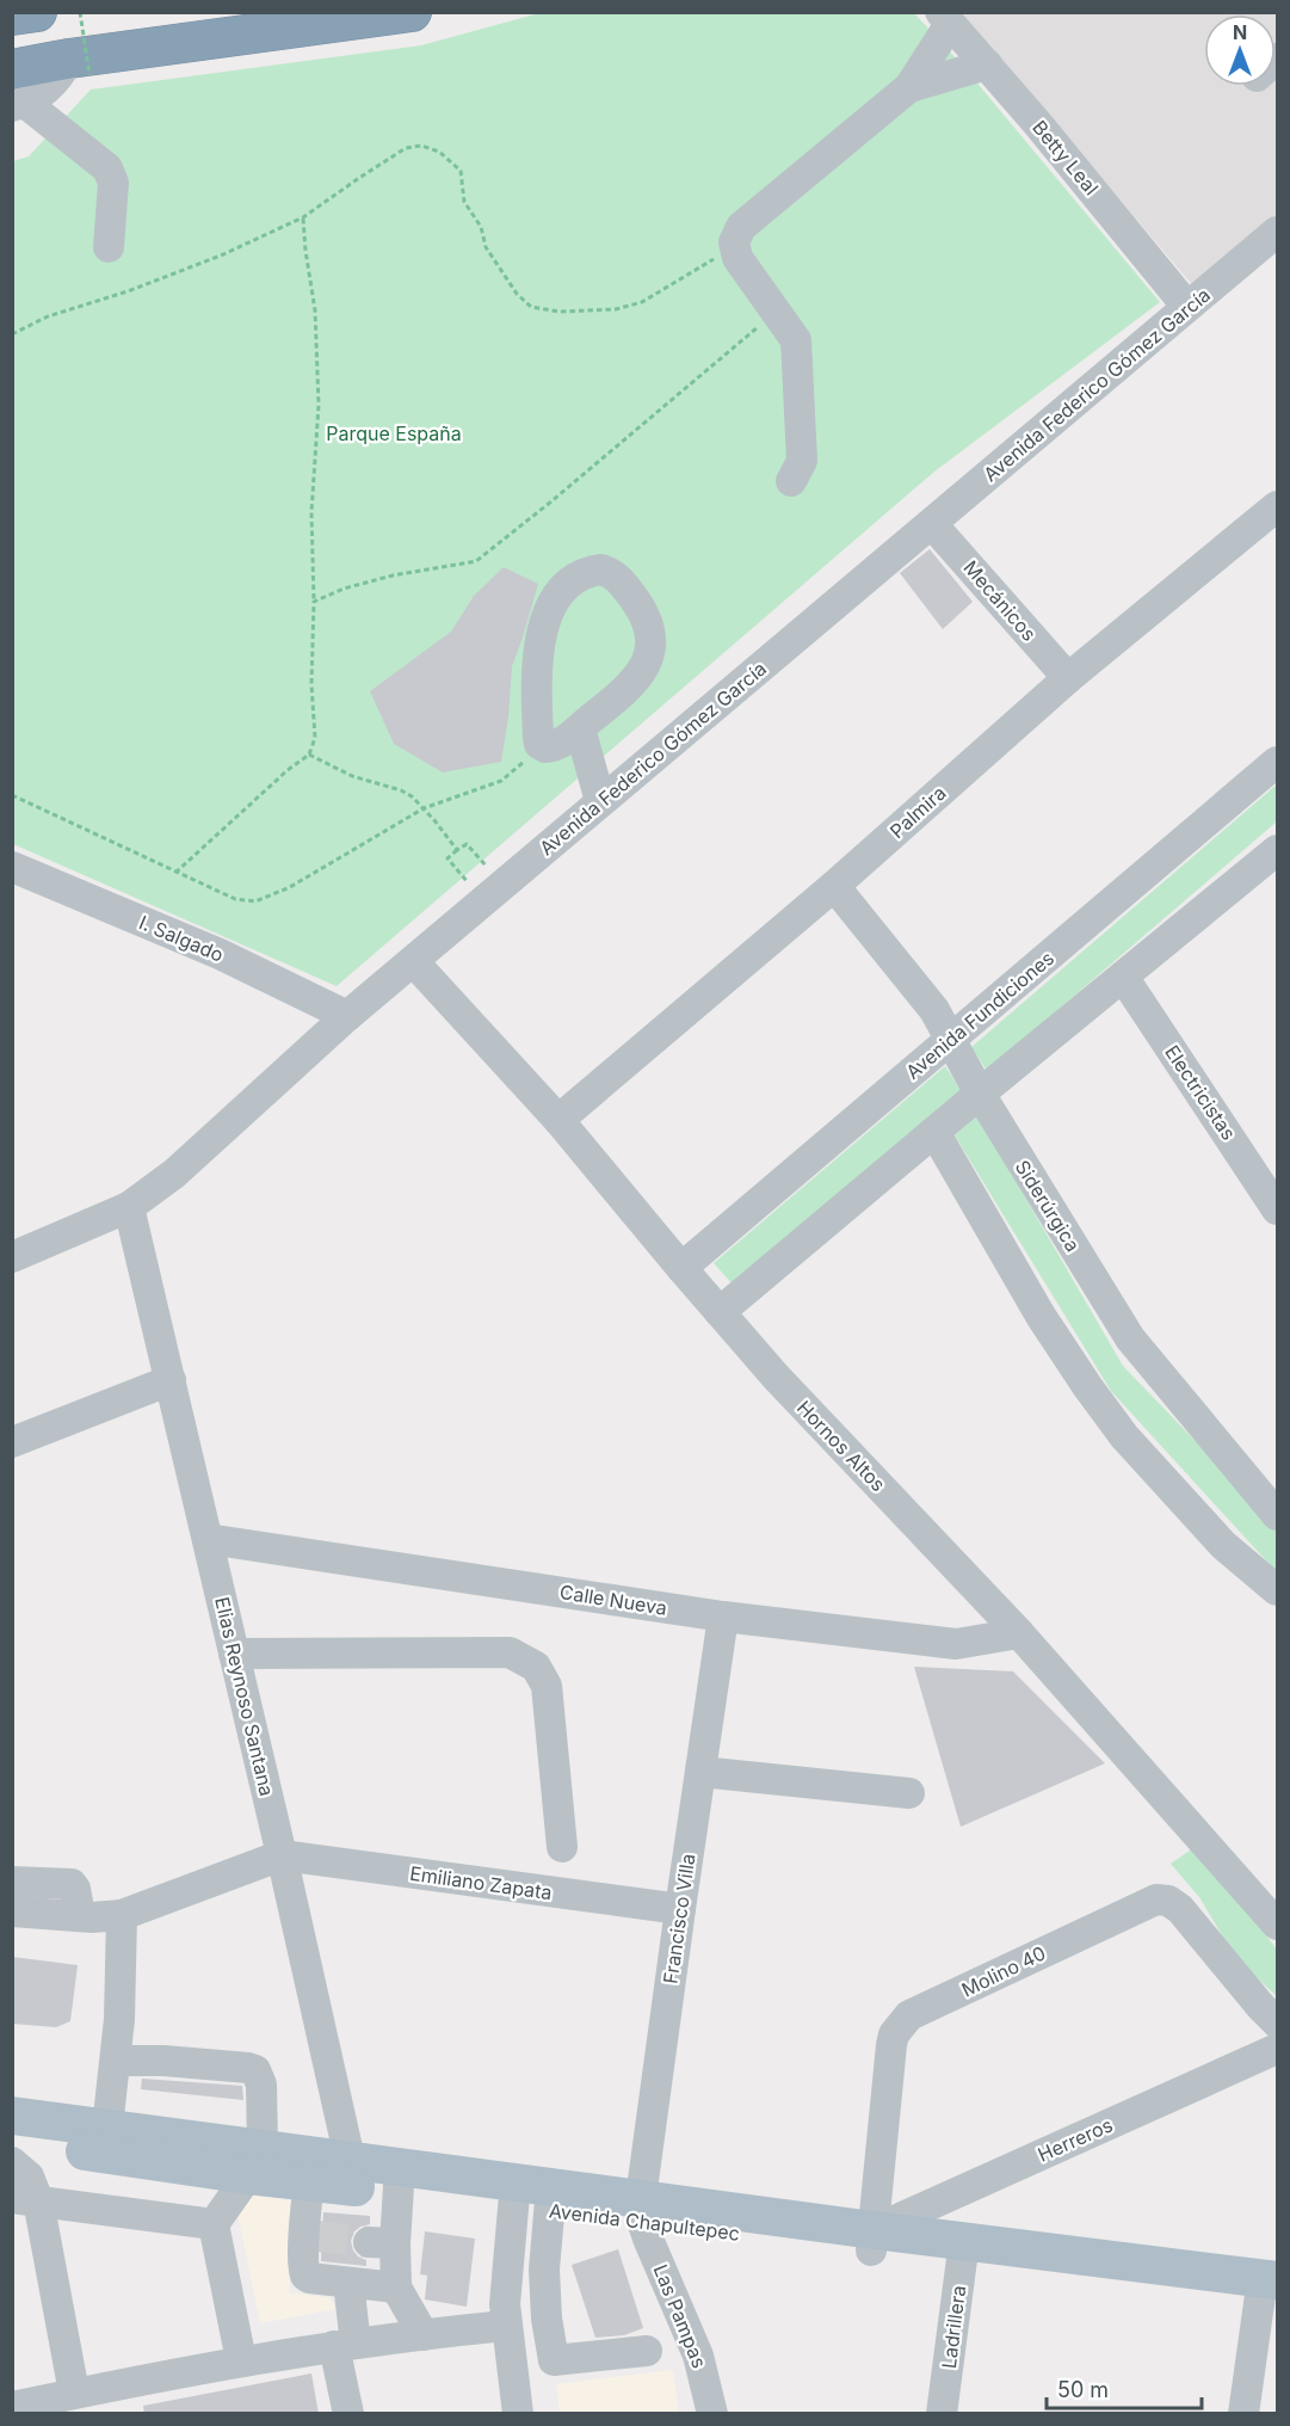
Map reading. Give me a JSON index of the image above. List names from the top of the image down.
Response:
{
  "streets": {
    "main road": ["Avenida Chapultepec"],
    "street": [
      "Betty Leal",
      "Avenida Federico Gómez García",
      "Mecánicos",
      "Palmira",
      "I. Salgado",
      "Avenida Fundiciones",
      "Electricistas",
      "Siderúrgica",
      "Hornos Altos",
      "Calle Nueva",
      "Elias Reynoso Santana",
      "Emiliano Zapata",
      "Francisco Villa",
      "Molino 40",
      "Herreros",
      "Las Pampas",
      "Ladrillera"
    ]
  },
  "crossings": [
    ["Betty Leal", "Avenida Federico Gómez García"],
    ["Avenida Federico Gómez García", "Mecánicos"],
    ["Avenida Federico Gómez García", "I. Salgado"],
    ["Avenida Federico Gómez García", "Hornos Altos"],
    ["Avenida Federico Gómez García", "Elias Reynoso Santana"],
    ["Mecánicos", "Palmira"],
    ["Palmira", "Siderúrgica"],
    ["Palmira", "Hornos Altos"],
    ["Avenida Fundiciones", "Siderúrgica"],
    ["Avenida Fundiciones", "Hornos Altos"],
    ["Hornos Altos", "Calle Nueva"],
    ["Calle Nueva", "Elias Reynoso Santana"],
    ["Calle Nueva", "Francisco Villa"],
    ["Elias Reynoso Santana", "Emiliano Zapata"],
    ["Elias Reynoso Santana", "Avenida Chapultepec"],
    ["Emiliano Zapata", "Francisco Villa"],
    ["Francisco Villa", "Avenida Chapultepec"],
    ["Francisco Villa", "Las Pampas"],
    ["Molino 40", "Herreros"],
    ["Molino 40", "Avenida Chapultepec"],
    ["Herreros", "Avenida Chapultepec"],
    ["Avenida Chapultepec", "Las Pampas"],
    ["Avenida Chapultepec", "Ladrillera"]
  ],
  "parks": ["Parque España"],
  "scale_bar": "50 m",
  "north": "top"
}
